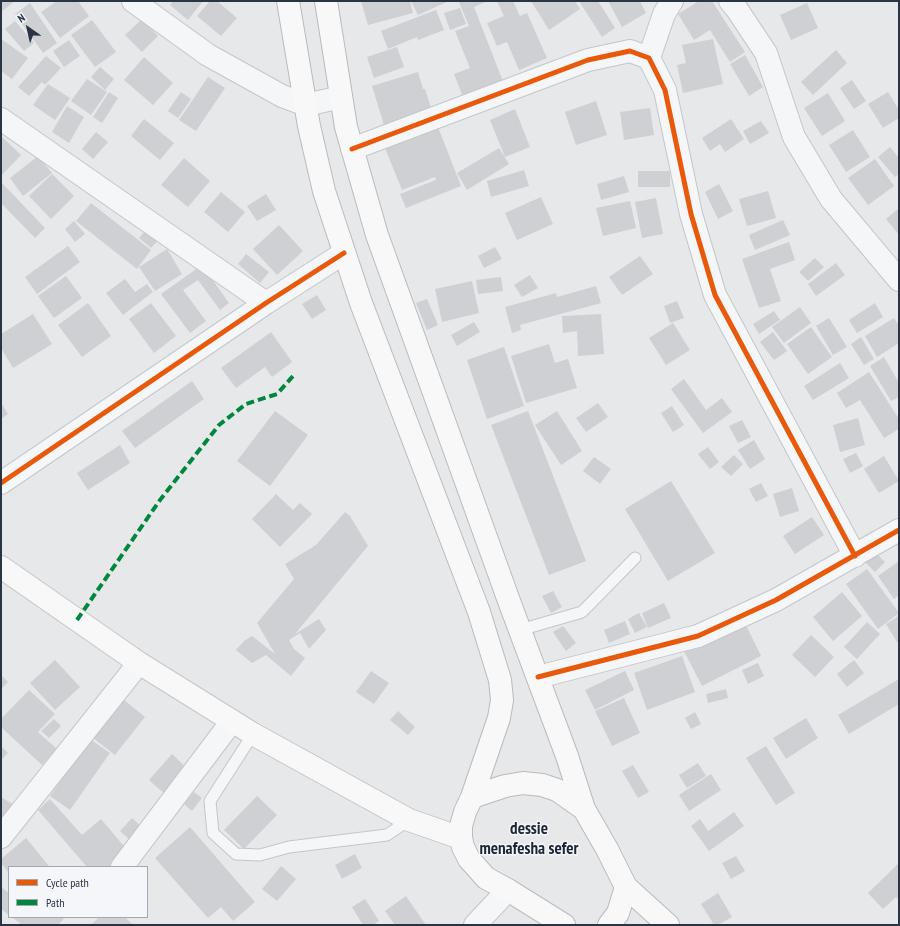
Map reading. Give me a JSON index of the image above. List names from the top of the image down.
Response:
{
  "districts": ["dessie menafesha sefer"],
  "legend": ["Cycle path", "Path"],
  "north": "top left"
}
